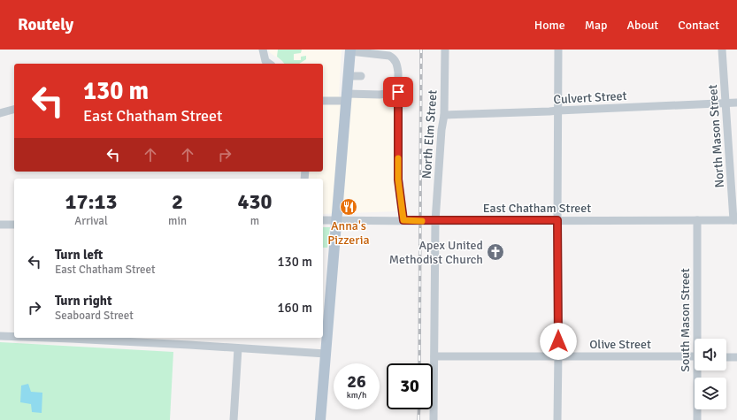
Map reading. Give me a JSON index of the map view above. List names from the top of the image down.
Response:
{
  "streets": {
    "street": [
      "Culvert Street",
      "North Elm Street",
      "North Mason Street",
      "East Chatham Street",
      "South Mason Street",
      "Olive Street"
    ]
  },
  "crossings": [
    ["Culvert Street", "North Elm Street"],
    ["Culvert Street", "North Mason Street"],
    ["North Elm Street", "East Chatham Street"],
    ["North Elm Street", "Olive Street"],
    ["North Mason Street", "East Chatham Street"],
    ["East Chatham Street", "South Mason Street"]
  ],
  "places": {
    "restaurant": ["Anna's Pizzeria"],
    "church": ["Apex United Methodist Church"]
  },
  "page": {
    "header": "Routely",
    "nav": [
      "Home",
      "Map",
      "About",
      "Contact"
    ],
    "turn": ["130 m", "East Chatham Street"],
    "eta": [
      "17:13",
      "Arrival",
      "2",
      "min",
      "430",
      "m"
    ],
    "list": [
      {
        "name": "Turn left",
        "note": "East Chatham Street",
        "value": "130 m"
      },
      {
        "name": "Turn right",
        "note": "Seaboard Street",
        "value": "160 m"
      }
    ],
    "speed": "26 km/h",
    "limit": "30"
  }
}
